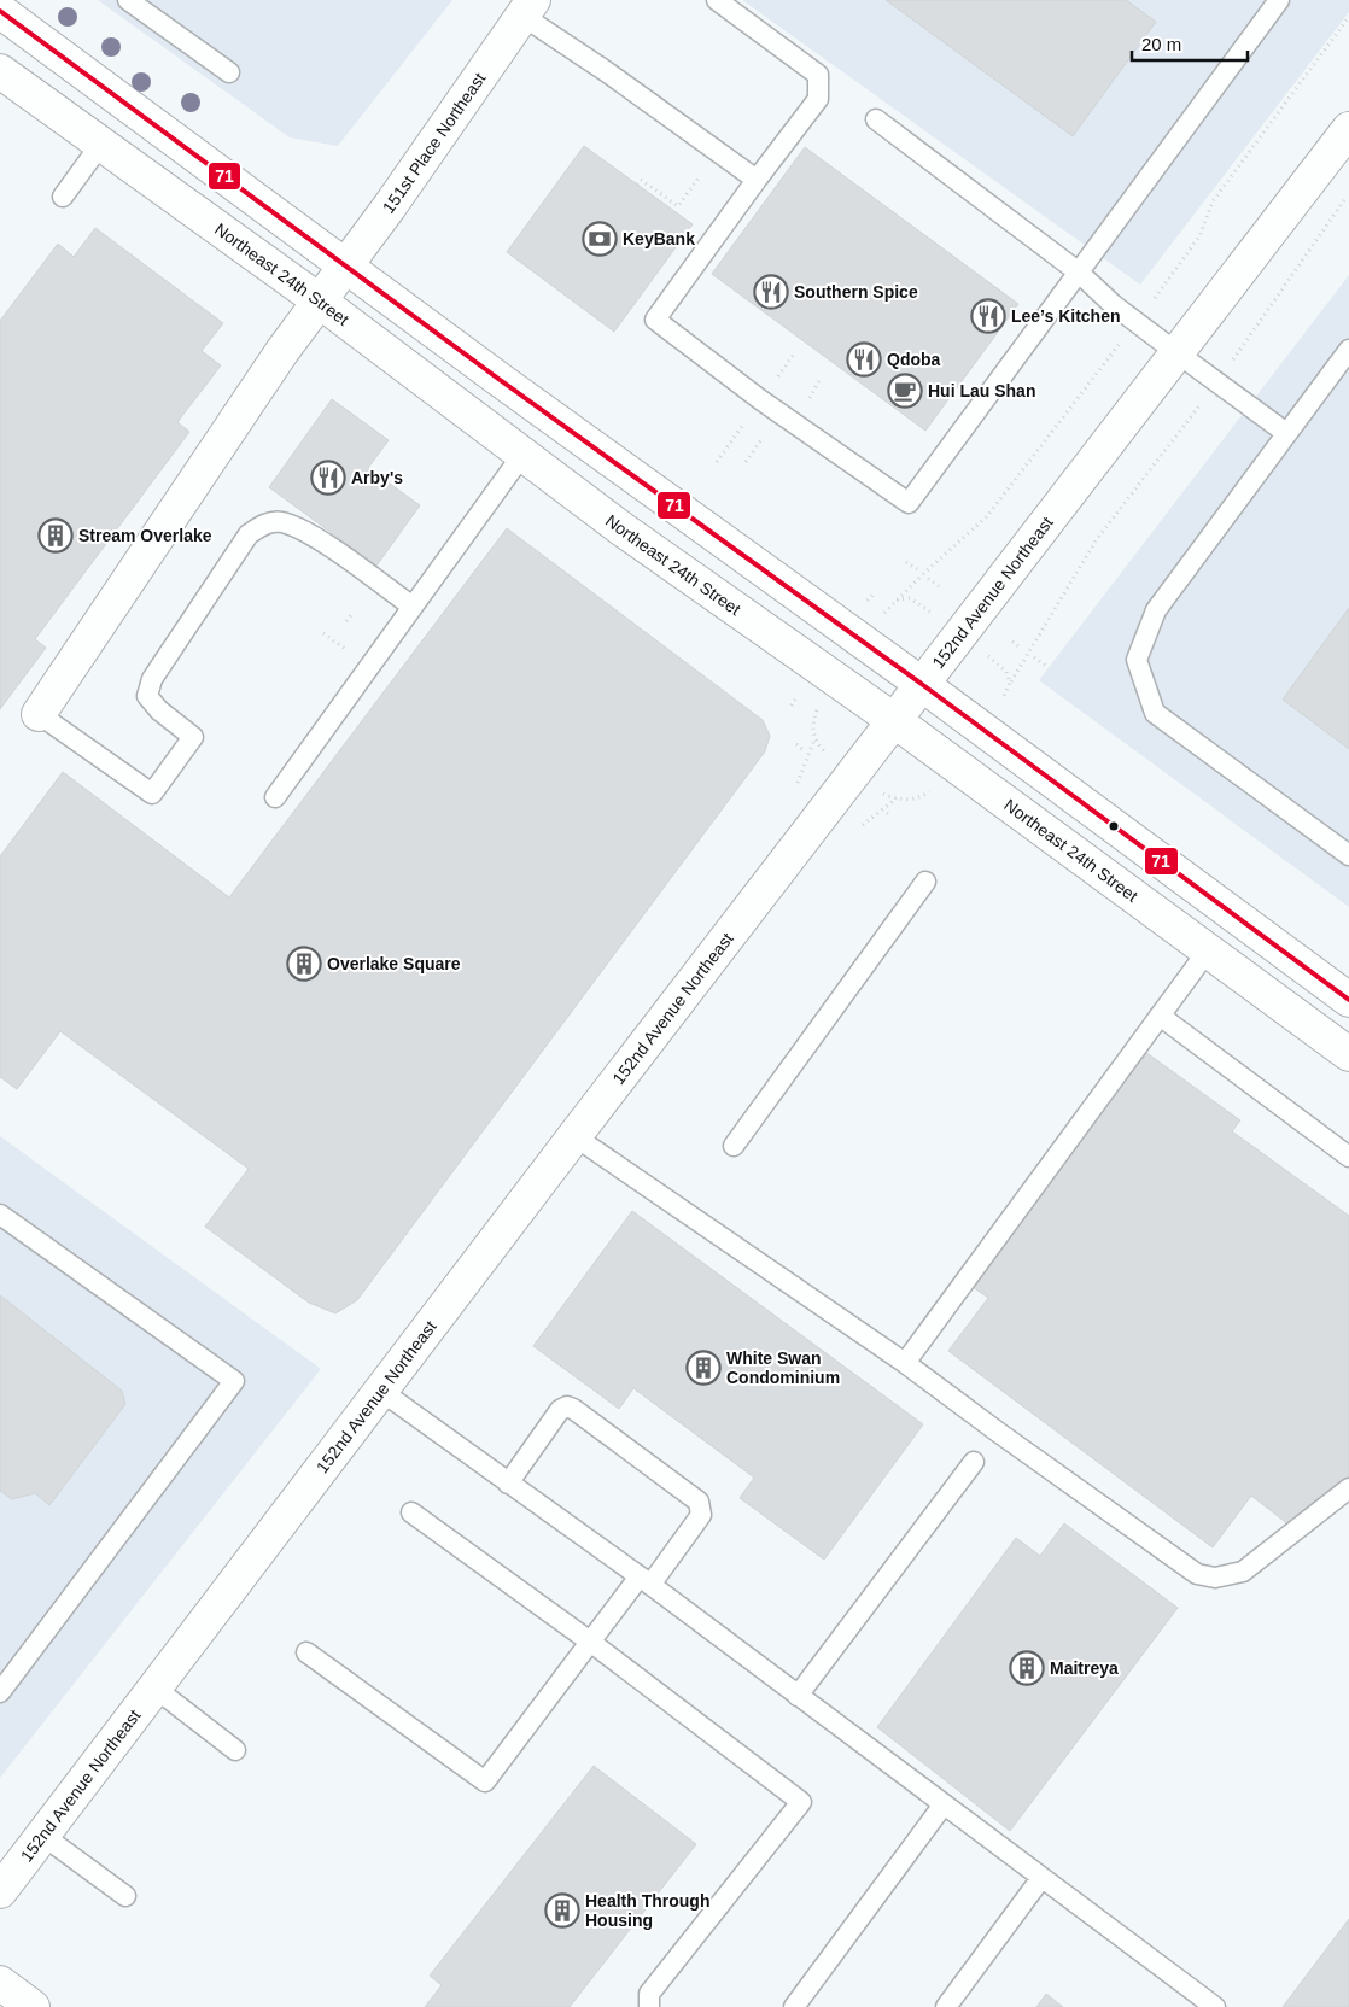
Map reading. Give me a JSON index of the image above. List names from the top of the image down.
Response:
{
  "streets": {
    "main road": ["151st Place Northeast", "Northeast 24th Street", "152nd Avenue Northeast"]
  },
  "crossings": [
    ["151st Place Northeast", "Northeast 24th Street"],
    ["Northeast 24th Street", "152nd Avenue Northeast"]
  ],
  "places": {
    "bank": ["KeyBank"],
    "restaurant": [
      "Southern Spice",
      "Lee’s Kitchen",
      "Qdoba",
      "Arby's"
    ],
    "cafe": ["Hui Lau Shan"],
    "building": [
      "Stream Overlake",
      "Overlake Square",
      "White Swan Condominium",
      "Maitreya",
      "Health Through Housing"
    ]
  },
  "lines": ["transit line 71"],
  "scale_bar": "20 m"
}
